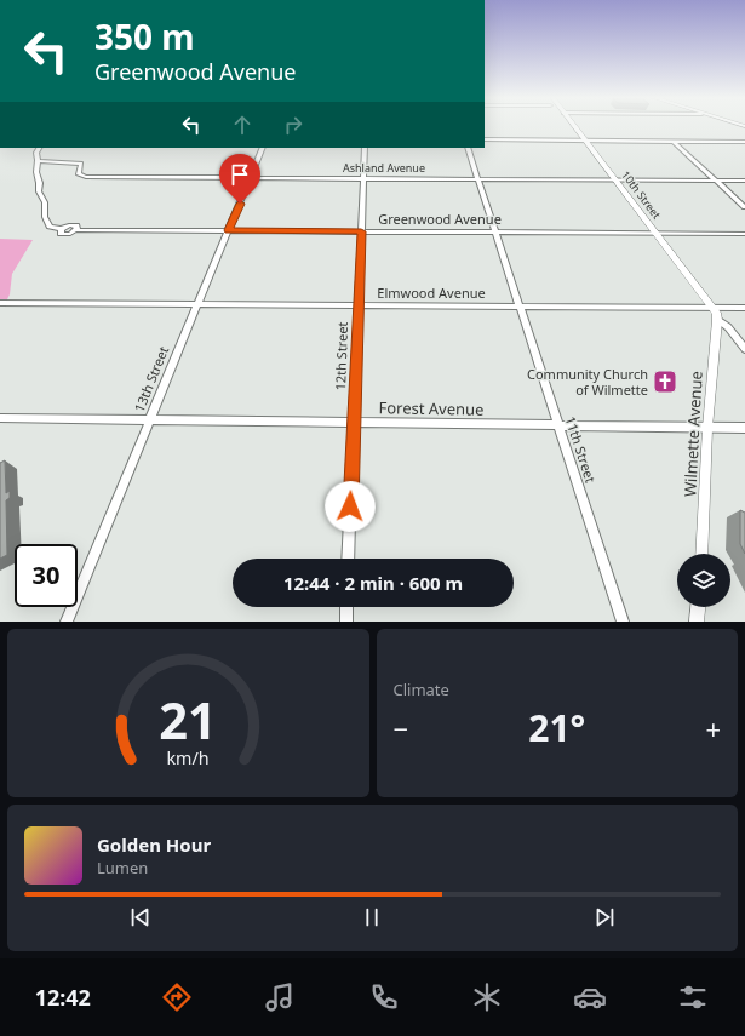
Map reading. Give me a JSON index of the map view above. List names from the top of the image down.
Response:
{
  "streets": {
    "street": [
      "Ashland Avenue",
      "10th Street",
      "Greenwood Avenue",
      "Elmwood Avenue",
      "12th Street",
      "13th Street",
      "Forest Avenue",
      "Wilmette Avenue",
      "11th Street"
    ]
  },
  "crossings": [
    ["Ashland Avenue", "10th Street"],
    ["Ashland Avenue", "Greenwood Avenue"],
    ["Ashland Avenue", "12th Street"],
    ["Ashland Avenue", "13th Street"],
    ["Ashland Avenue", "11th Street"],
    ["10th Street", "Greenwood Avenue"],
    ["10th Street", "Elmwood Avenue"],
    ["10th Street", "Wilmette Avenue"],
    ["Greenwood Avenue", "12th Street"],
    ["Greenwood Avenue", "13th Street"],
    ["Greenwood Avenue", "11th Street"],
    ["Elmwood Avenue", "12th Street"],
    ["Elmwood Avenue", "13th Street"],
    ["Elmwood Avenue", "Wilmette Avenue"],
    ["Elmwood Avenue", "11th Street"],
    ["12th Street", "Forest Avenue"],
    ["13th Street", "Forest Avenue"],
    ["Forest Avenue", "Wilmette Avenue"],
    ["Forest Avenue", "11th Street"]
  ],
  "places": {
    "church": ["Community Church of Wilmette"]
  },
  "page": {
    "turn": ["350 m", "Greenwood Avenue"],
    "limit": "30",
    "trip": "12:44 · 2 min · 600 m",
    "tile": "Climate",
    "heat": ["−", "21°", "+"],
    "song": ["Golden Hour", "Lumen"],
    "tabs": "12:42",
    "gauge": ["21", "km/h"]
  }
}
